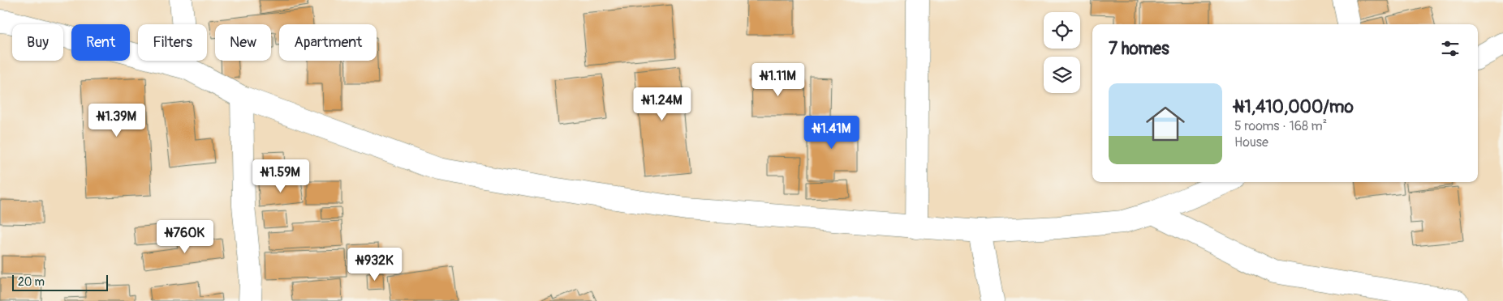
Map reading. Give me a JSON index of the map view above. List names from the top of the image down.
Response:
{
  "scale_bar": "20 m",
  "page": {
    "chip": [
      "Buy",
      "Rent",
      "Filters",
      "New",
      "Apartment"
    ],
    "heading": "7 homes",
    "price": [
      "₦1.11M",
      "₦1.24M",
      "₦1.39M",
      "₦1.41M",
      "₦1.59M",
      "₦760K",
      "₦932K"
    ],
    "list": [
      {
        "name": "₦1,410,000/mo",
        "note": "5 rooms · 168 m² · House"
      }
    ],
    "scale": "20 m"
  }
}
